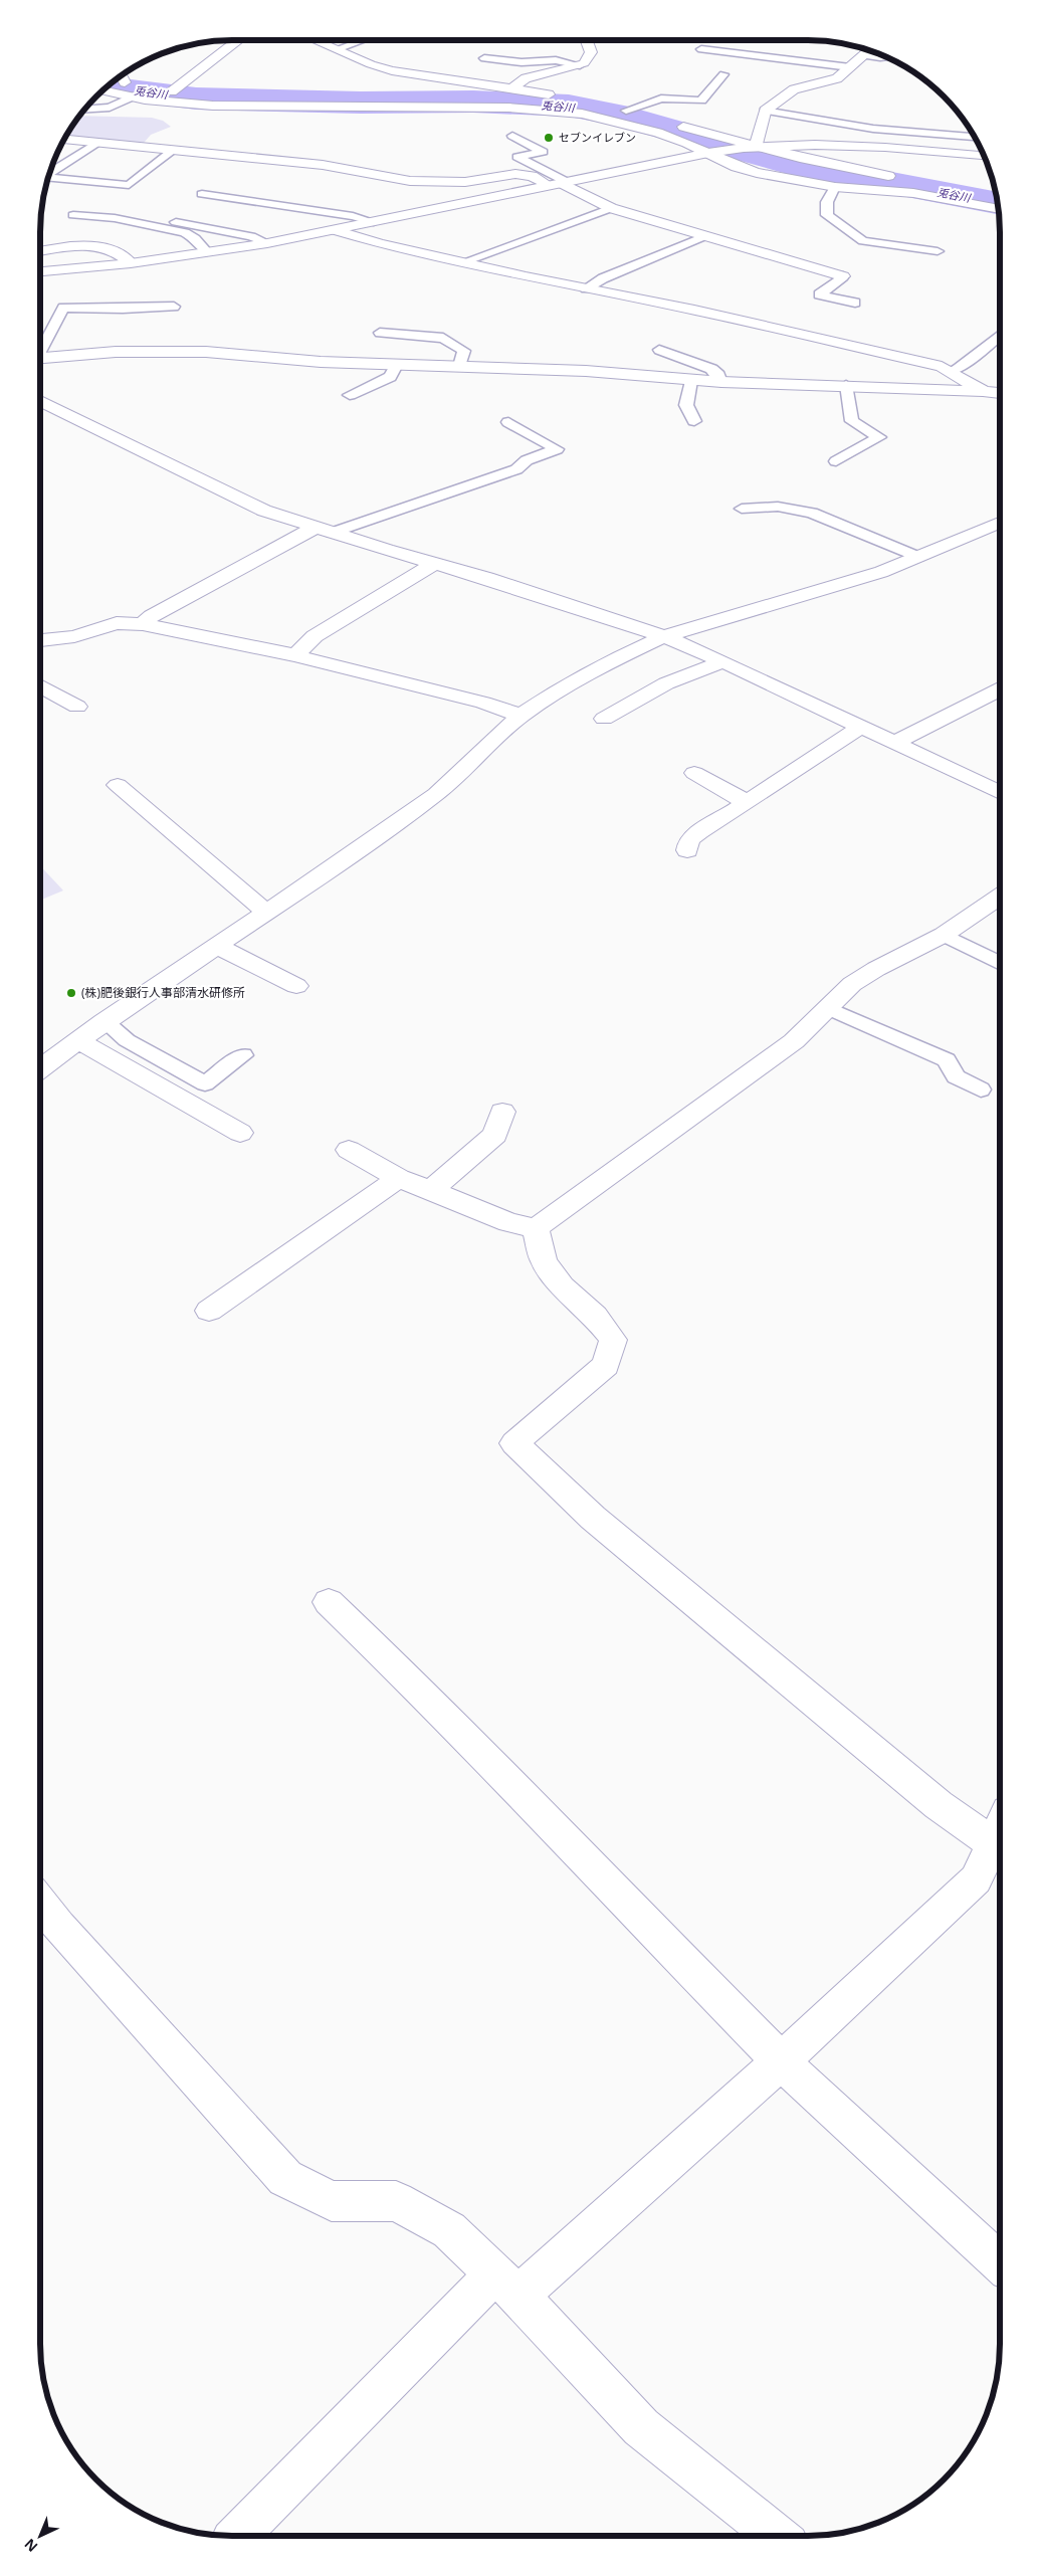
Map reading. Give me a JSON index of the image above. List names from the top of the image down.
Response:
{
  "water": ["兎谷川"],
  "places": ["セブンイレブン", "(株)肥後銀行人事部清水研修所"],
  "north": "bottom left"
}
